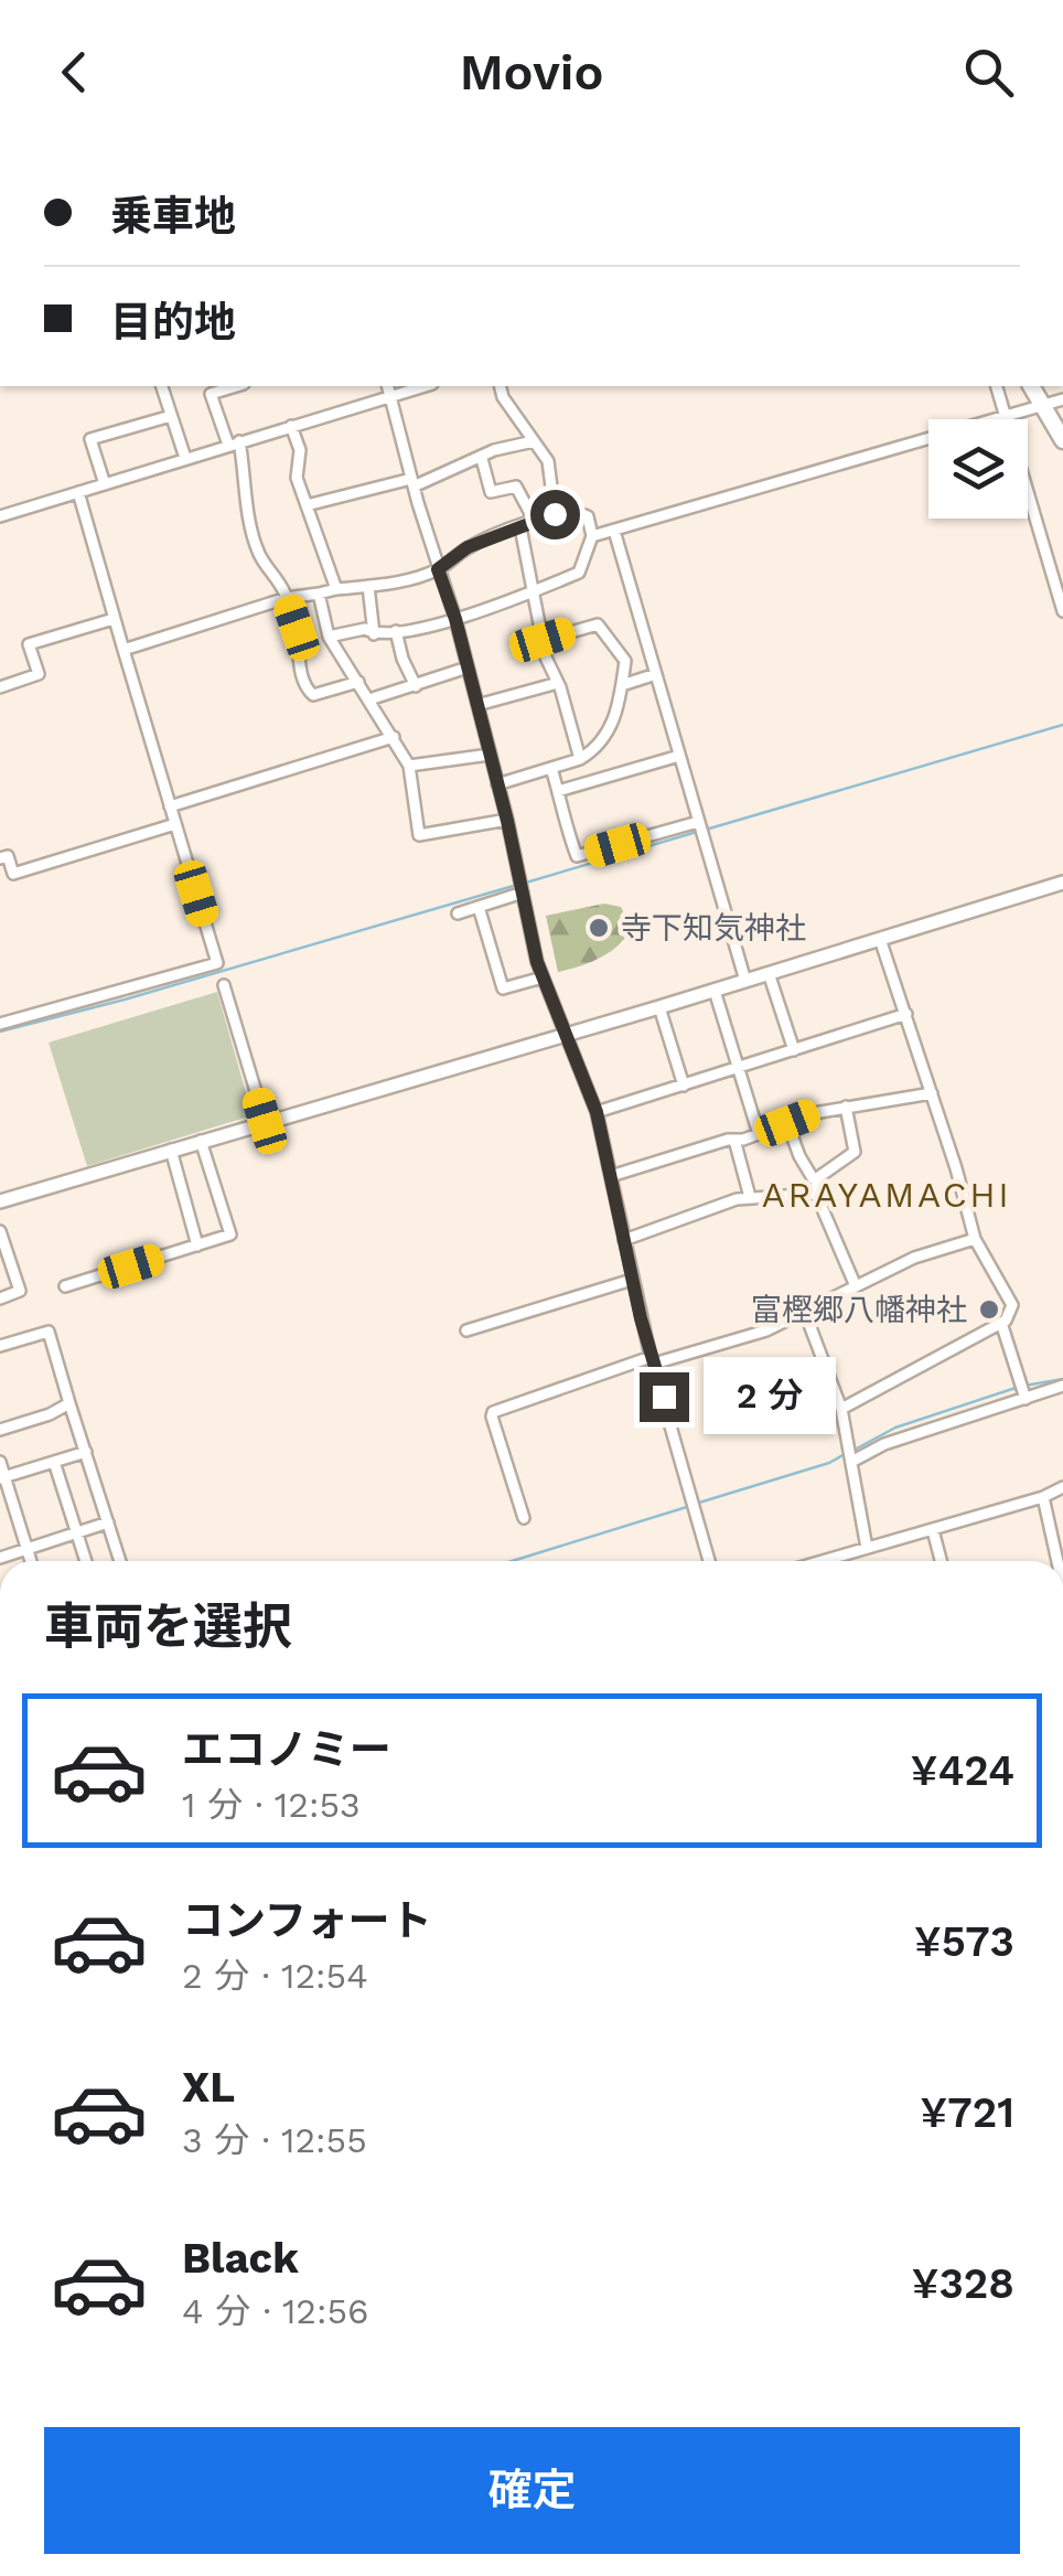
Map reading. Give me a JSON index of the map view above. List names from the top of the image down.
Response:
{
  "districts": ["ARAYAMACHI"],
  "places": ["寺下知気神社", "富樫郷八幡神社"],
  "page": {
    "header": "Movio",
    "banner": ["乗車地", "目的地"],
    "bubble": "2 分",
    "heading": "車両を選択",
    "list": [
      {
        "name": "エコノミー",
        "note": "1 分 · 12:53",
        "value": "¥424"
      },
      {
        "name": "コンフォート",
        "note": "2 分 · 12:54",
        "value": "¥573"
      },
      {
        "name": "XL",
        "note": "3 分 · 12:55",
        "value": "¥721"
      },
      {
        "name": "Black",
        "note": "4 分 · 12:56",
        "value": "¥328"
      }
    ],
    "buttons": "確定"
  }
}
